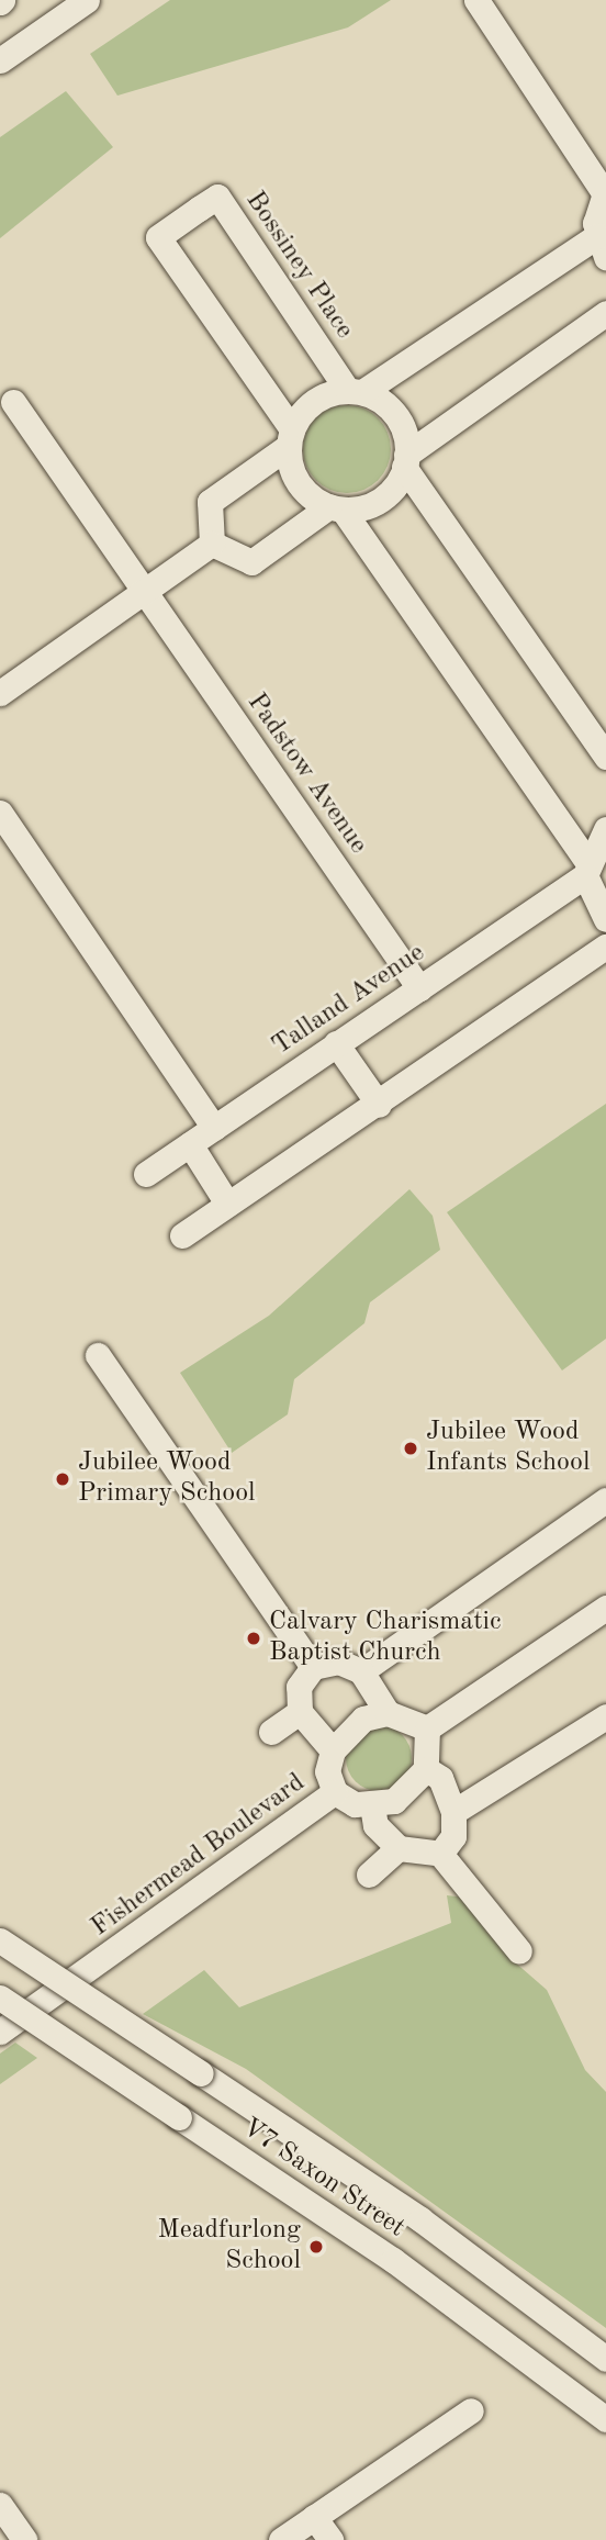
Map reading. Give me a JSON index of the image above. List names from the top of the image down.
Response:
{
  "streets": {
    "street": [
      "Bossiney Place",
      "Padstow Avenue",
      "Talland Avenue",
      "Fishermead Boulevard",
      "V7 Saxon Street"
    ]
  },
  "crossings": [
    ["Padstow Avenue", "Talland Avenue"]
  ],
  "places": [
    "Jubilee Wood Infants School",
    "Jubilee Wood Primary School",
    "Calvary Charismatic Baptist Church",
    "Meadfurlong School"
  ]
}
